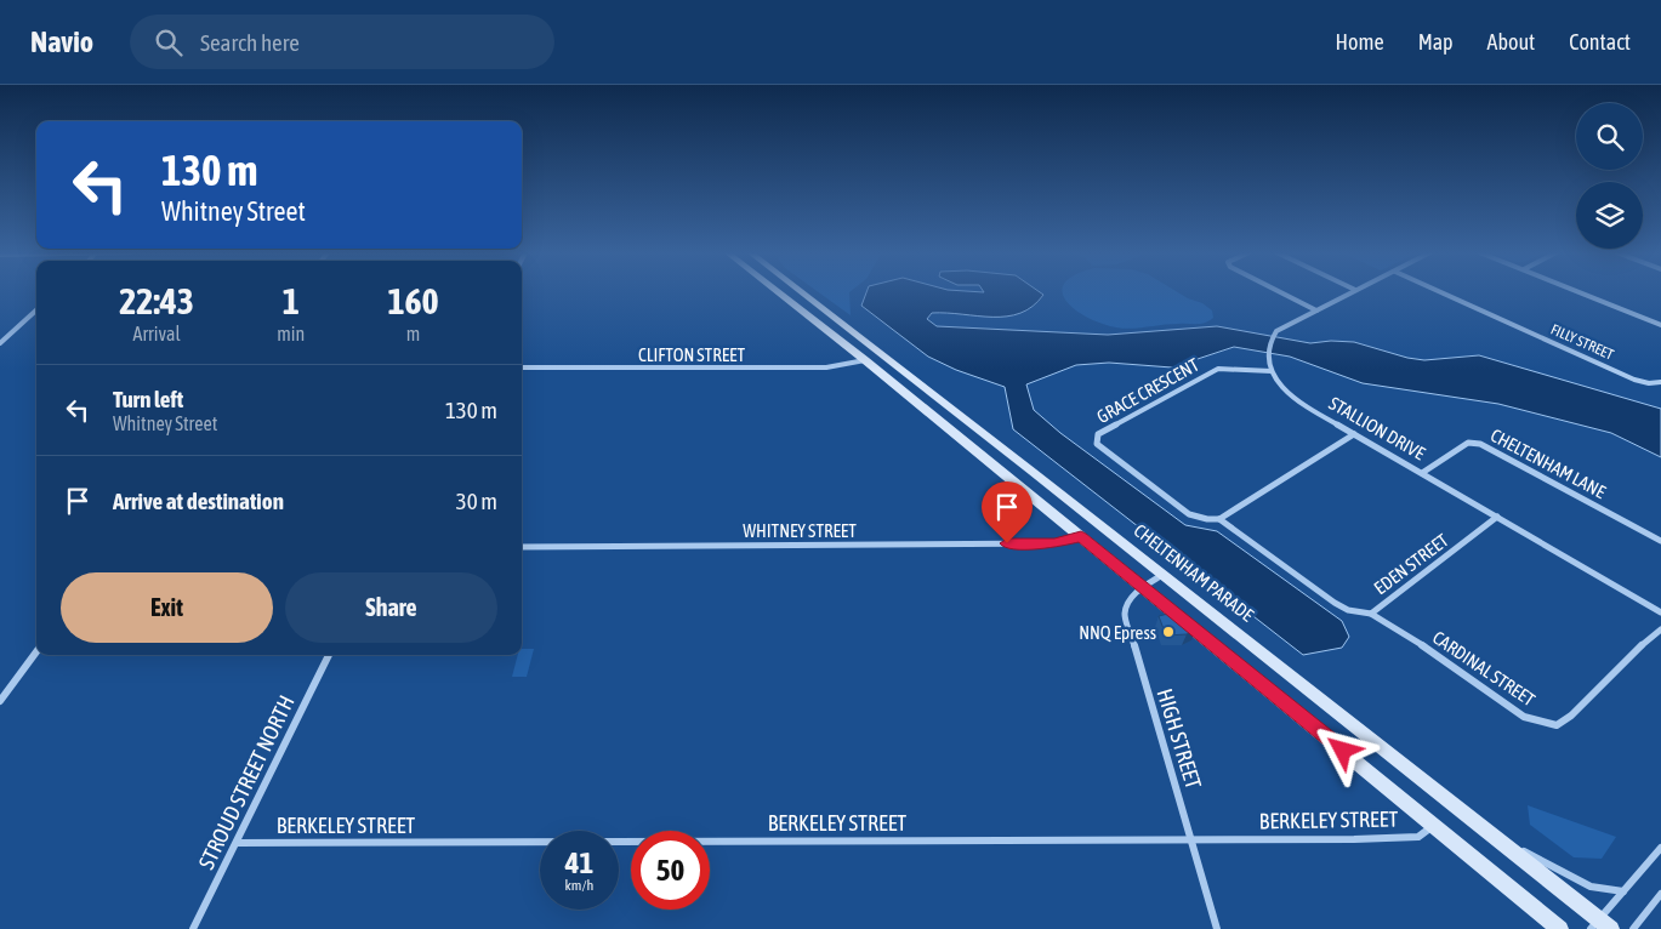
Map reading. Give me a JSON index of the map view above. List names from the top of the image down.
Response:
{
  "streets": {
    "main road": ["CHELTENHAM PARADE"],
    "street": [
      "FILLY STREET",
      "CLIFTON STREET",
      "GRACE CRESCENT",
      "STALLION DRIVE",
      "CHELTENHAM LANE",
      "WHITNEY STREET",
      "EDEN STREET",
      "CARDINAL STREET",
      "HIGH STREET",
      "STROUD STREET NORTH",
      "BERKELEY STREET"
    ]
  },
  "crossings": [
    ["GRACE CRESCENT", "STALLION DRIVE"],
    ["GRACE CRESCENT", "EDEN STREET"],
    ["STALLION DRIVE", "CHELTENHAM LANE"],
    ["STALLION DRIVE", "EDEN STREET"],
    ["EDEN STREET", "CARDINAL STREET"],
    ["CHELTENHAM PARADE", "HIGH STREET"],
    ["HIGH STREET", "BERKELEY STREET"],
    ["STROUD STREET NORTH", "BERKELEY STREET"]
  ],
  "places": ["NNQ Epress"],
  "page": {
    "header": "Navio",
    "search": "Search here",
    "nav": [
      "Home",
      "Map",
      "About",
      "Contact"
    ],
    "turn": ["130 m", "Whitney Street"],
    "eta": [
      "22:43",
      "Arrival",
      "1",
      "min",
      "160",
      "m"
    ],
    "list": [
      {
        "name": "Turn left",
        "note": "Whitney Street",
        "value": "130 m"
      },
      {
        "name": "Arrive at destination",
        "value": "30 m"
      }
    ],
    "buttons": ["Exit", "Share"],
    "speed": "41 km/h",
    "limit": "50"
  }
}
